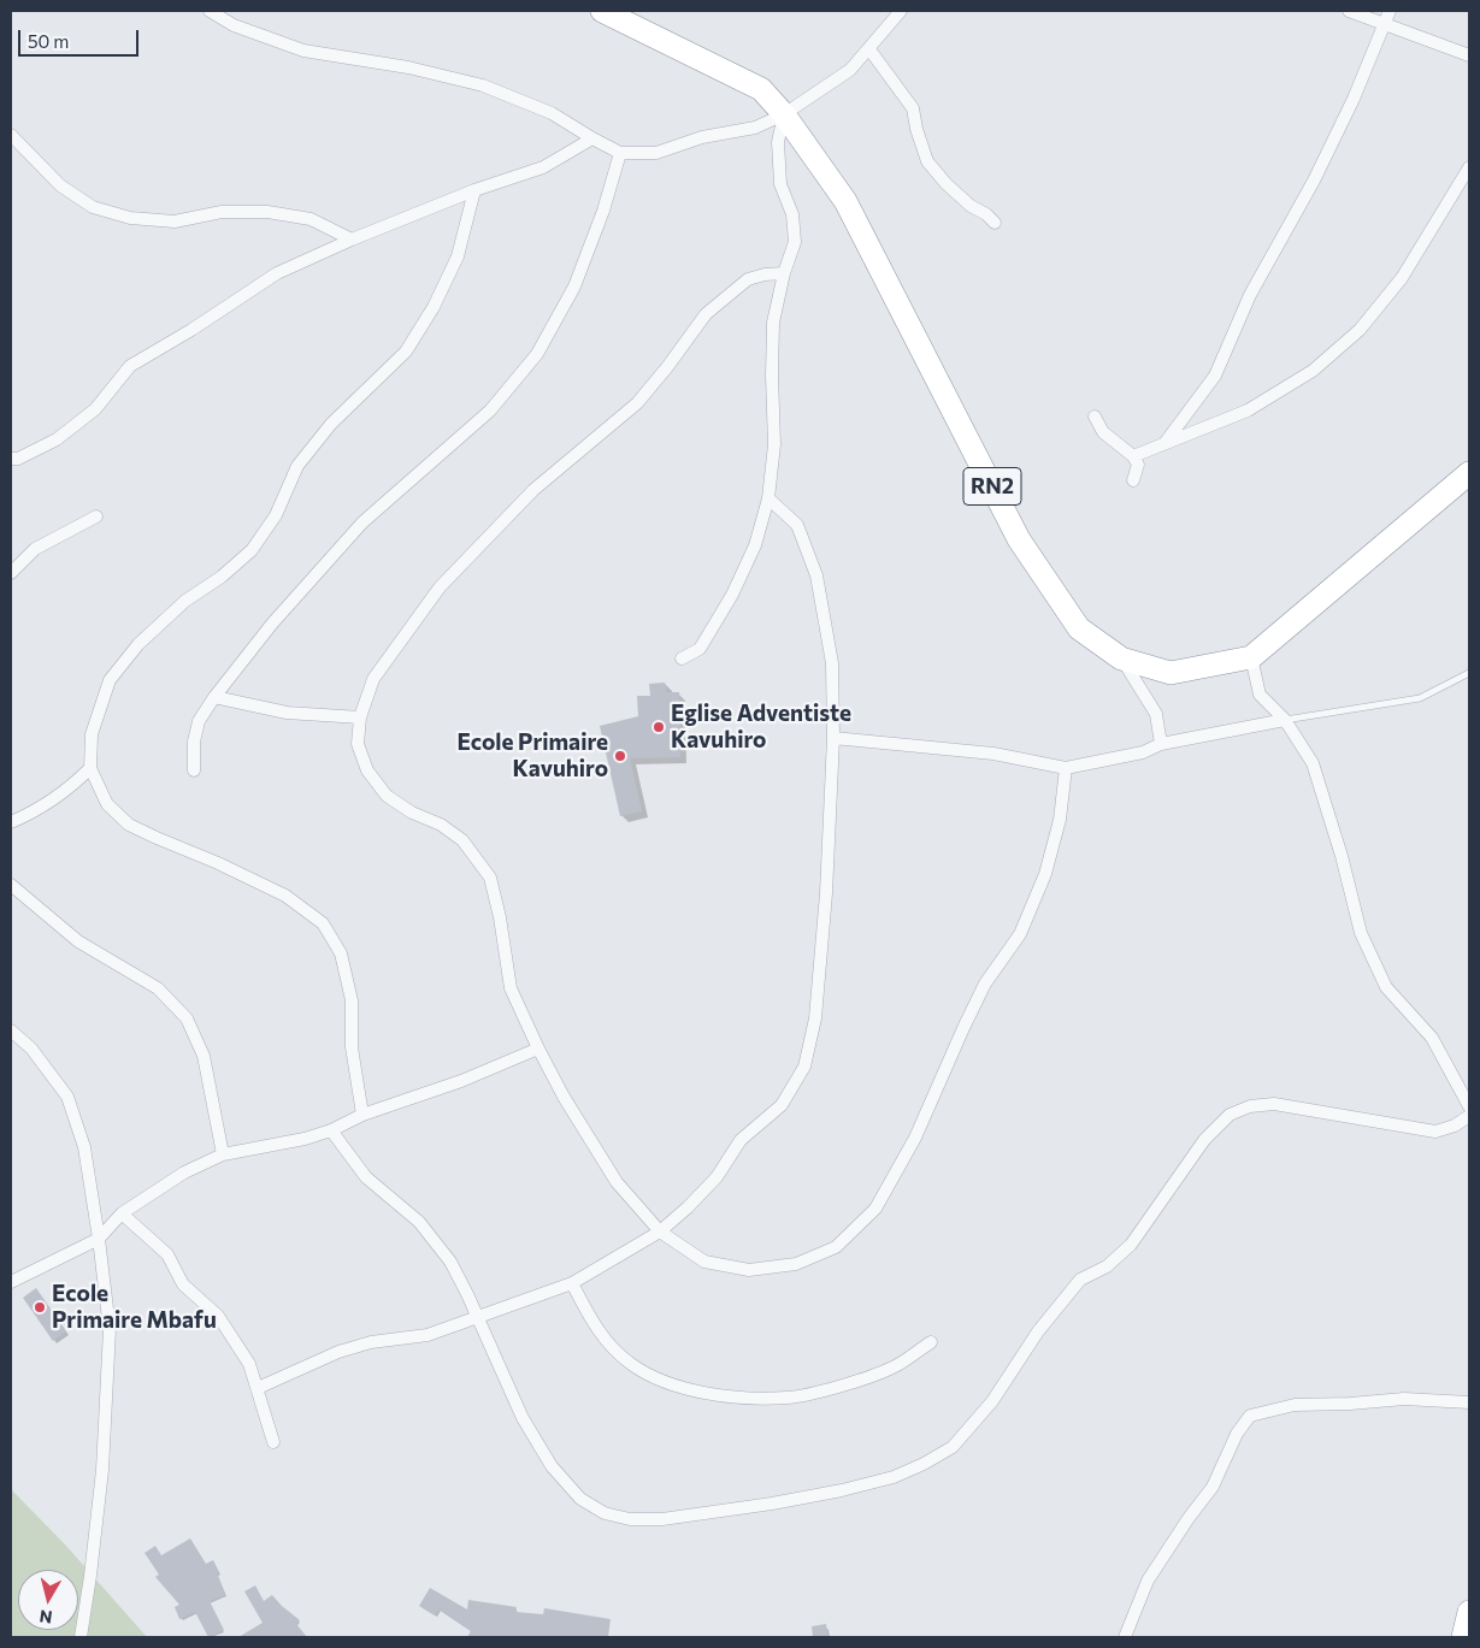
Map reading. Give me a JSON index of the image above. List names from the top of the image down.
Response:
{
  "streets": {
    "highway": ["RN2"]
  },
  "places": ["Eglise Adventiste Kavuhiro", "Ecole Primaire Kavuhiro", "Ecole Primaire Mbafu"],
  "scale_bar": "50 m",
  "north": "bottom"
}
